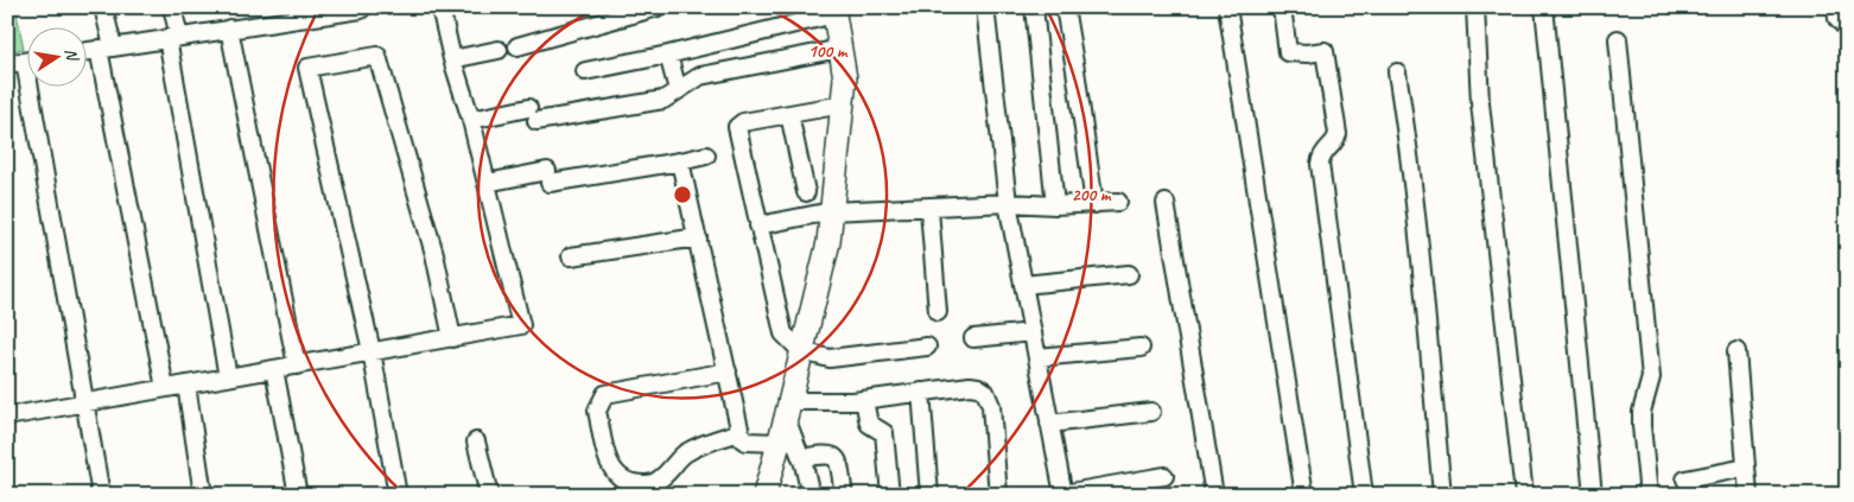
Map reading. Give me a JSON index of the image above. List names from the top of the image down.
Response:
{
  "north": "right",
  "rings": ["100 m", "200 m"]
}
